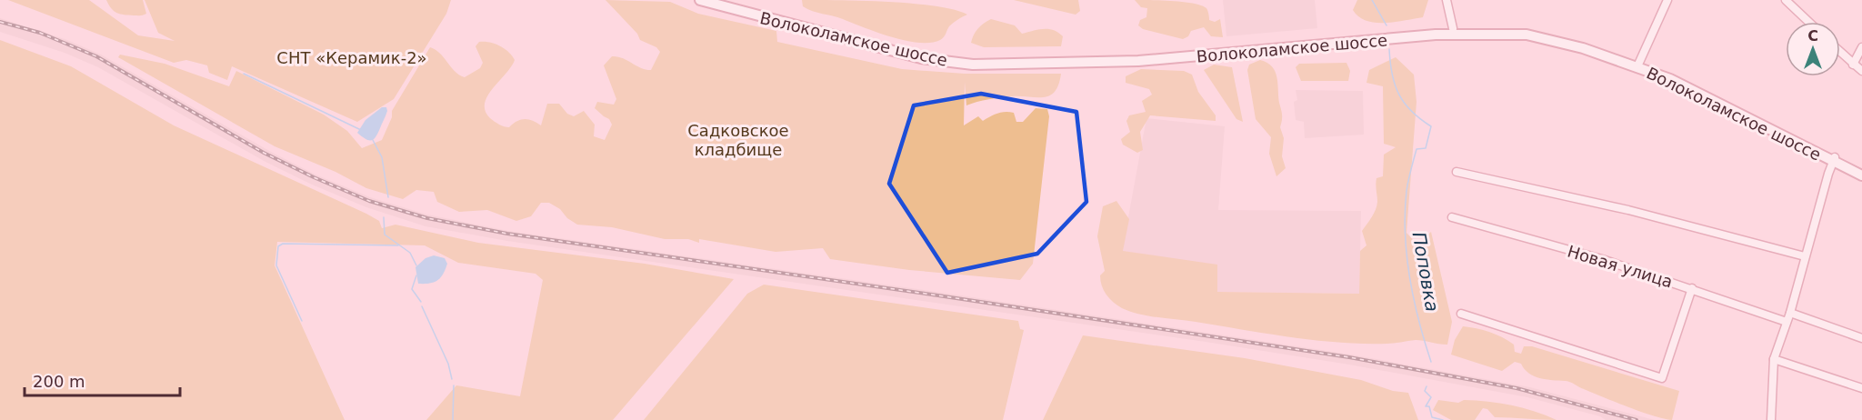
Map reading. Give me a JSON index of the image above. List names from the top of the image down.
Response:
{
  "streets": {
    "main road": ["Волоколамское шоссе"],
    "street": ["Новая улица"]
  },
  "water": ["Поповка"],
  "parks": ["СНТ «Керамик-2»", "Садковское кладбище"],
  "scale_bar": "200 m",
  "north": "top"
}
